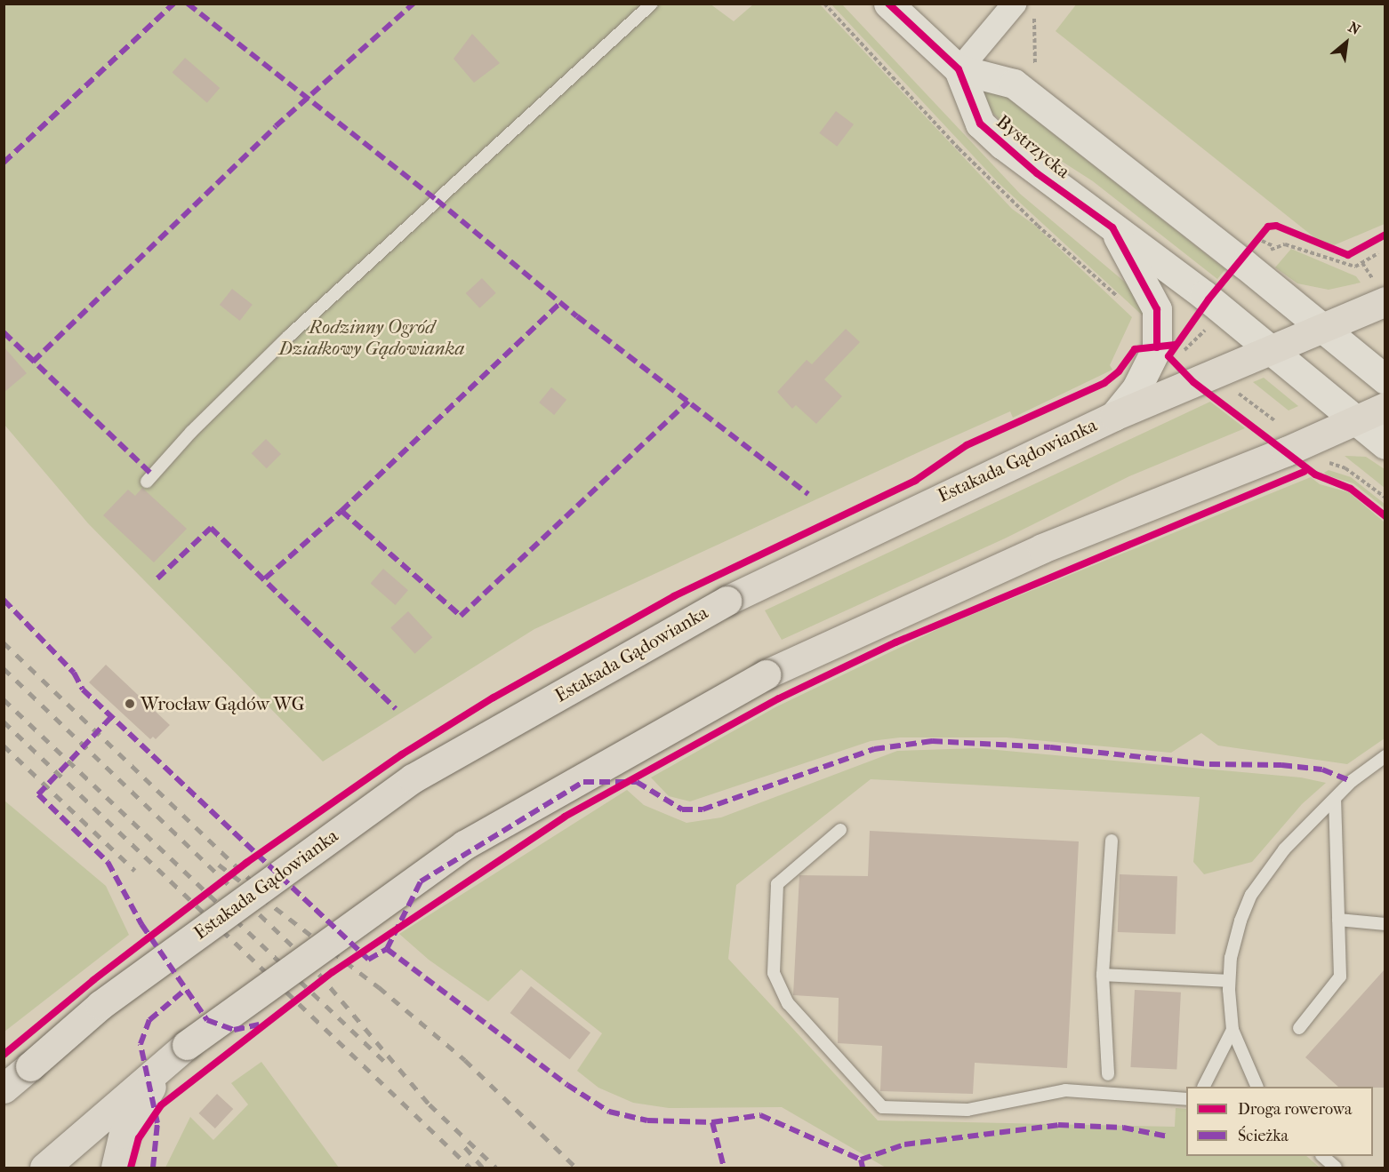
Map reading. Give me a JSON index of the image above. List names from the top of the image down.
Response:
{
  "streets": {
    "main road": ["Estakada Gądowianka"],
    "street": ["Bystrzycka"]
  },
  "crossings": [
    ["Bystrzycka", "Estakada Gądowianka"]
  ],
  "parks": ["Rodzinny Ogród Działkowy Gądowianka"],
  "places": ["Wrocław Gądów WG"],
  "legend": ["Droga rowerowa", "Ścieżka"],
  "north": "top right"
}
